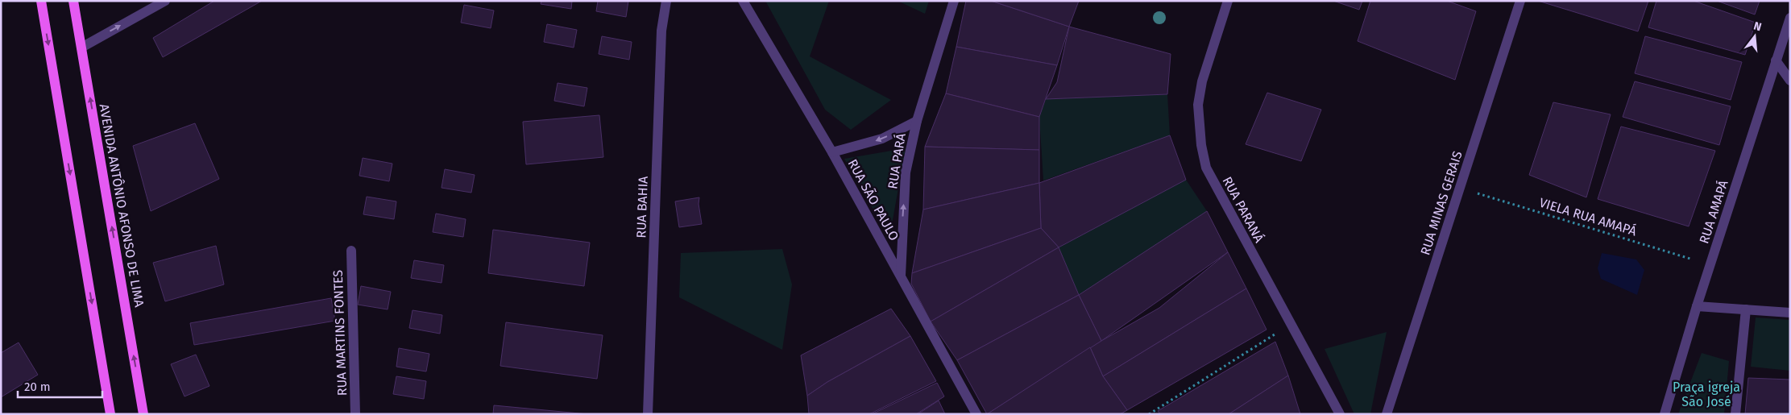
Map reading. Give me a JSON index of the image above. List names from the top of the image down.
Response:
{
  "streets": {
    "main road": ["AVENIDA ANTÔNIO AFONSO DE LIMA"],
    "street": [
      "RUA PARÁ",
      "RUA SÃO PAULO",
      "RUA MINAS GERAIS",
      "RUA BAHIA",
      "RUA PARANÁ",
      "RUA AMAPÁ",
      "RUA MARTINS FONTES"
    ],
    "path": ["VIELA RUA AMAPÁ"]
  },
  "crossings": [
    ["RUA PARÁ", "RUA SÃO PAULO"],
    ["RUA MINAS GERAIS", "VIELA RUA AMAPÁ"],
    ["RUA AMAPÁ", "VIELA RUA AMAPÁ"]
  ],
  "parks": ["Praça igreja São José"],
  "scale_bar": "20 m",
  "north": "top"
}
